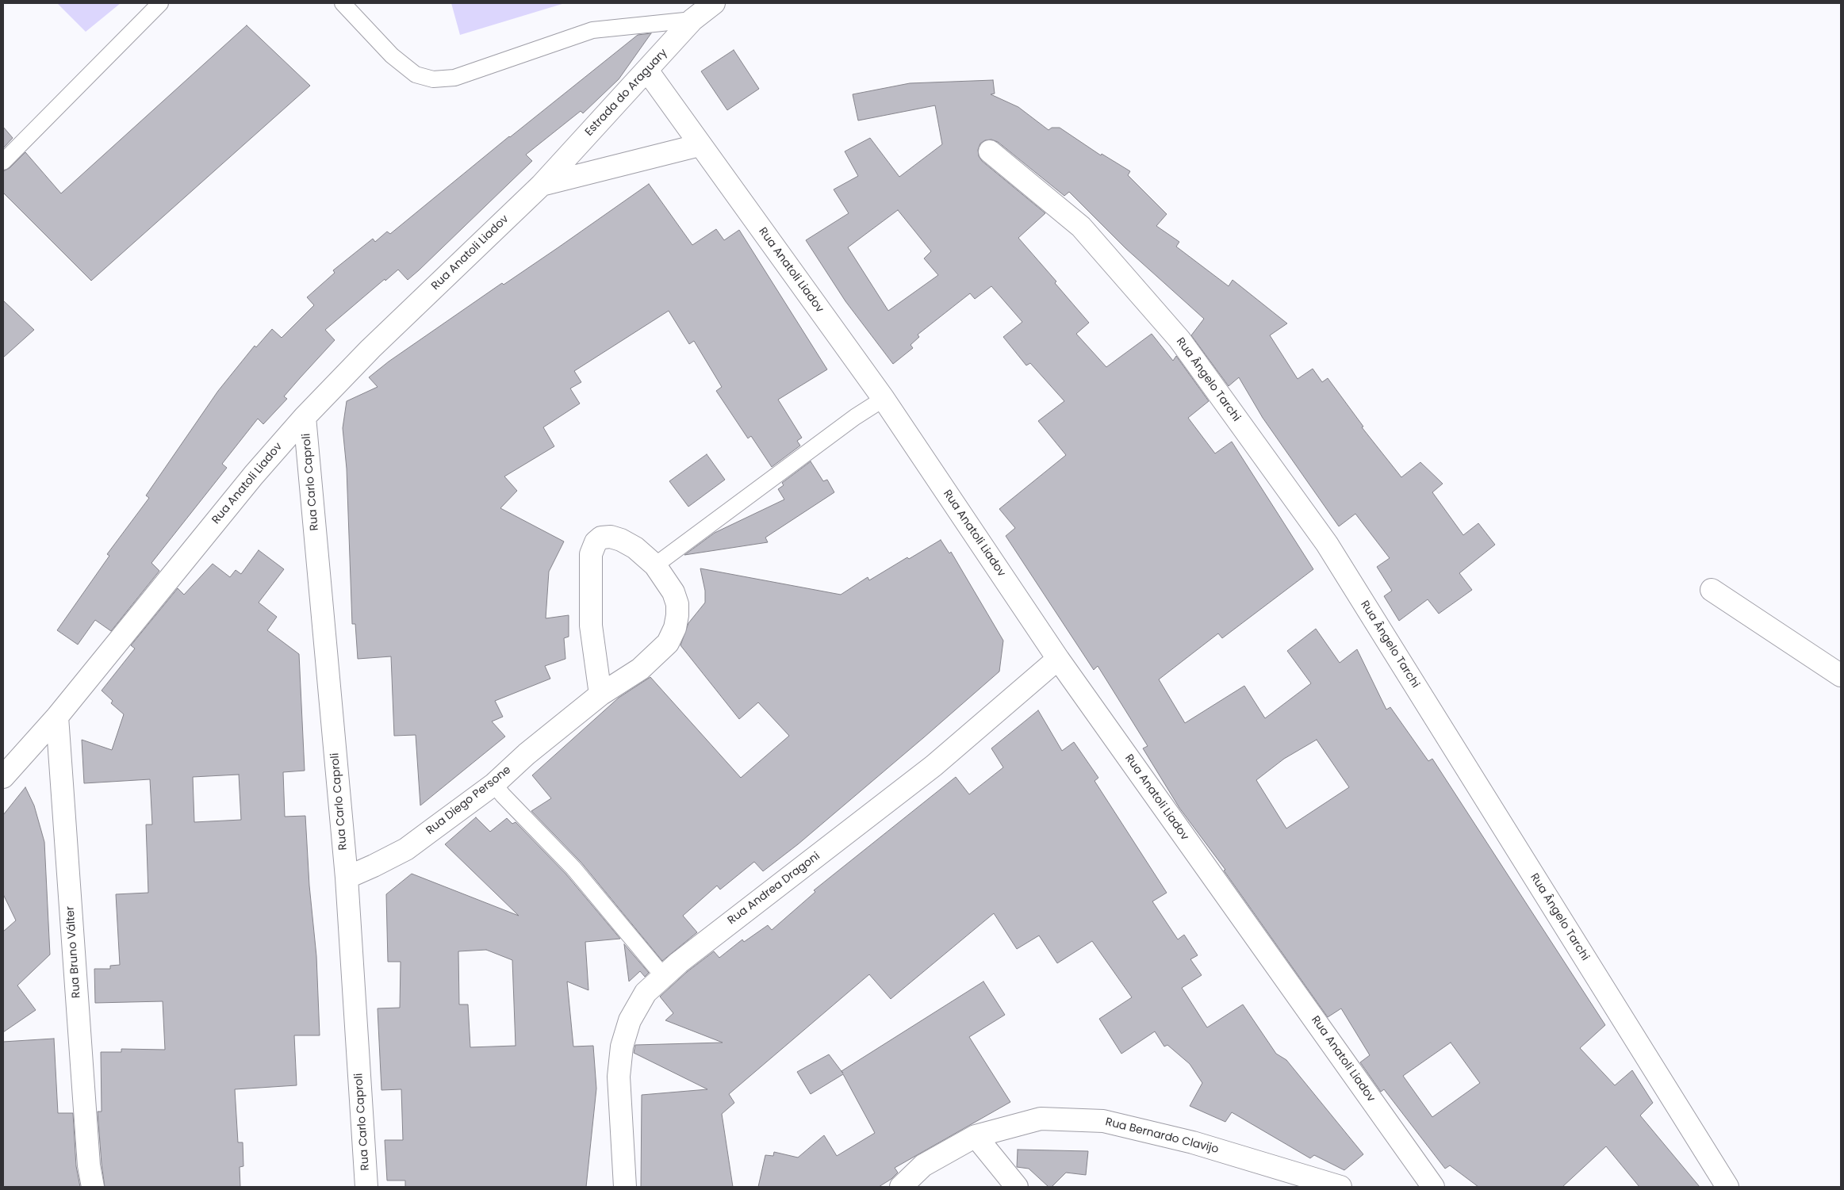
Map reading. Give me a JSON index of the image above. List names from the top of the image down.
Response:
{
  "streets": {
    "street": [
      "Estrada do Araguary",
      "Rua Anatoli Liadov",
      "Rua Ângelo Tarchi",
      "Rua Carlo Caproli",
      "Rua Diego Persone",
      "Rua Andrea Dragoni",
      "Rua Bruno Válter",
      "Rua Bernardo Clavijo"
    ]
  },
  "crossings": [
    ["Estrada do Araguary", "Rua Anatoli Liadov"],
    ["Rua Anatoli Liadov", "Rua Carlo Caproli"],
    ["Rua Anatoli Liadov", "Rua Andrea Dragoni"],
    ["Rua Anatoli Liadov", "Rua Bruno Válter"],
    ["Rua Carlo Caproli", "Rua Diego Persone"]
  ]
}
